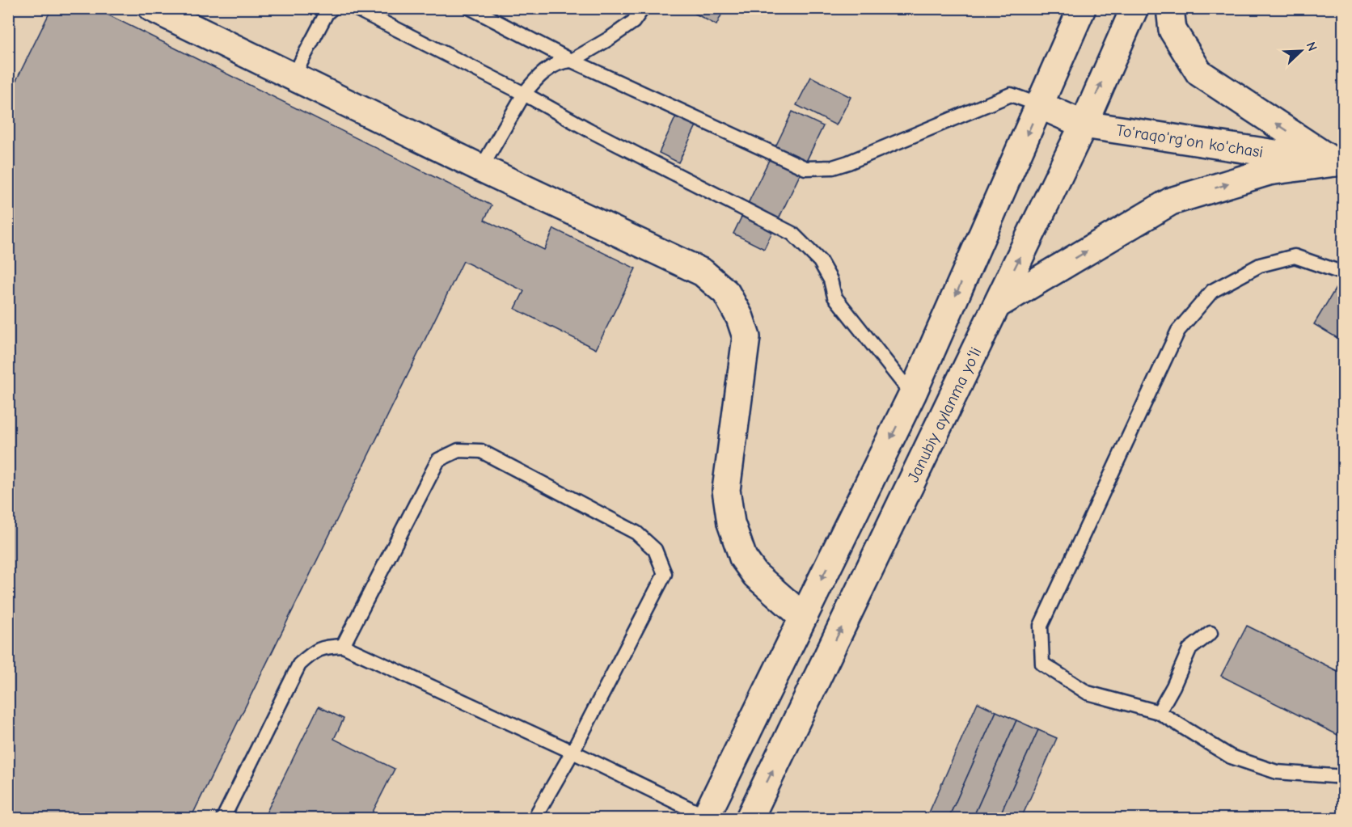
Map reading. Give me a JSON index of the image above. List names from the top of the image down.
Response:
{
  "streets": {
    "main road": ["To'raqo'rg'on ko'chasi", "Janubiy aylanma yoʻli"]
  },
  "crossings": [
    ["To'raqo'rg'on ko'chasi", "Janubiy aylanma yoʻli"]
  ],
  "north": "top right"
}
